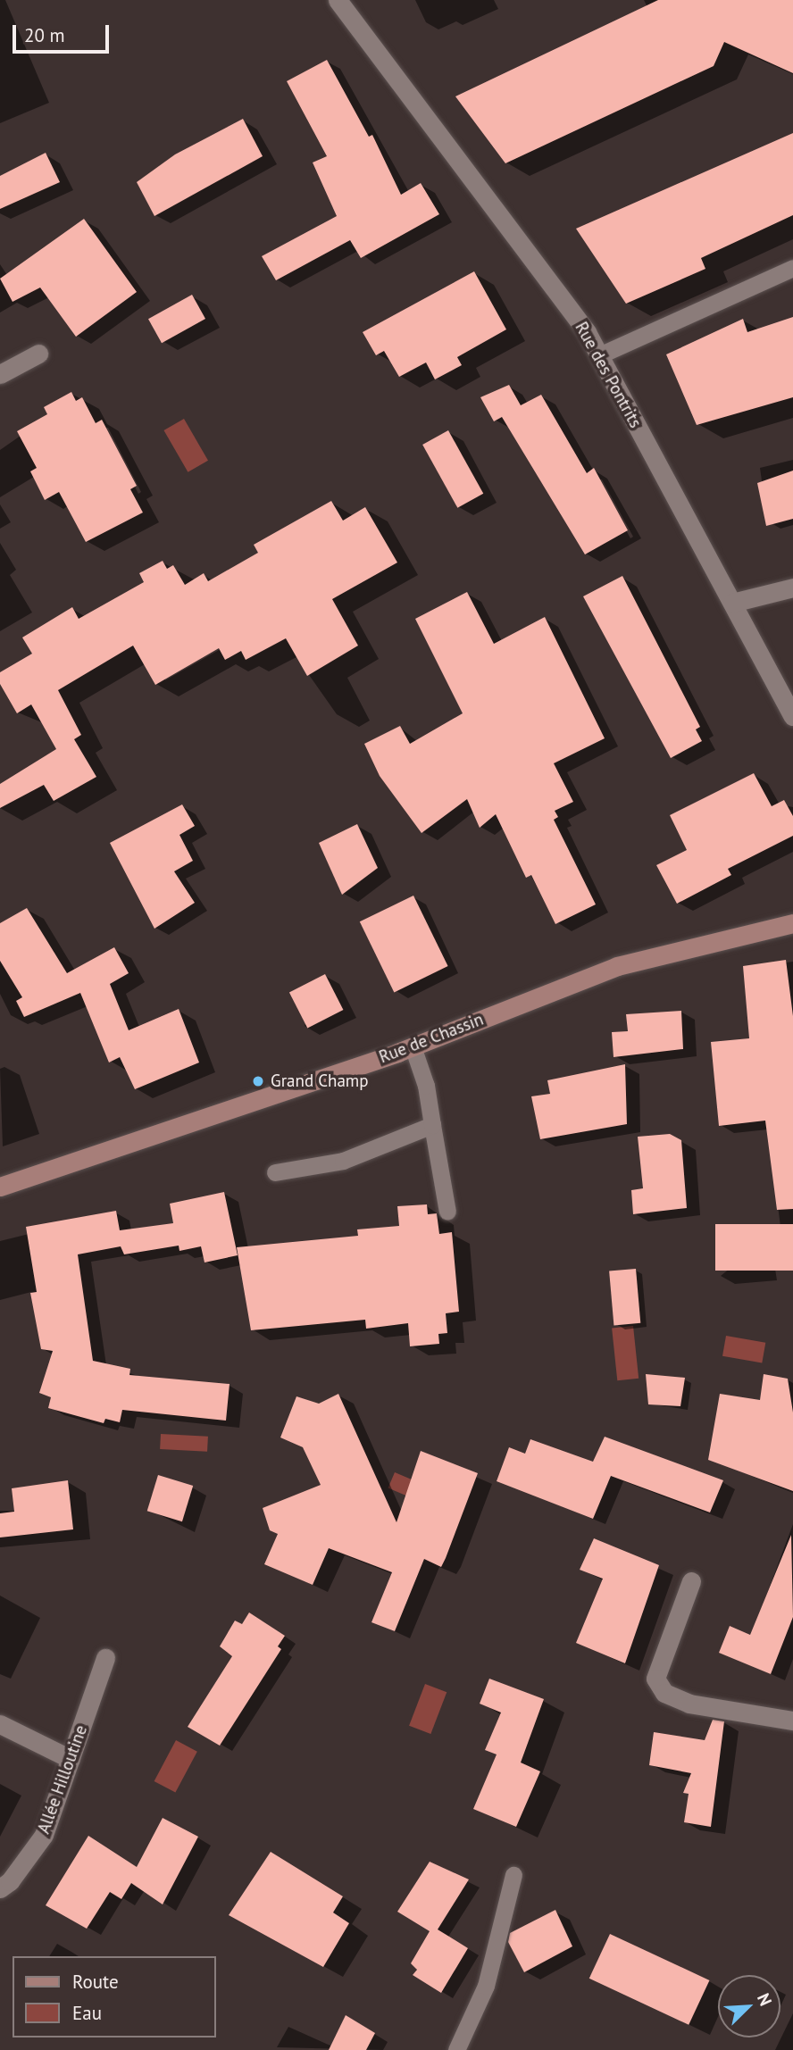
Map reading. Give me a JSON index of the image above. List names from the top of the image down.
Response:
{
  "streets": {
    "main road": ["Rue de Chassin"],
    "street": ["Rue des Pontrits", "Allée Hilloutine"]
  },
  "places": ["Grand Champ"],
  "legend": ["Route", "Eau"],
  "scale_bar": "20 m",
  "north": "top right"
}
